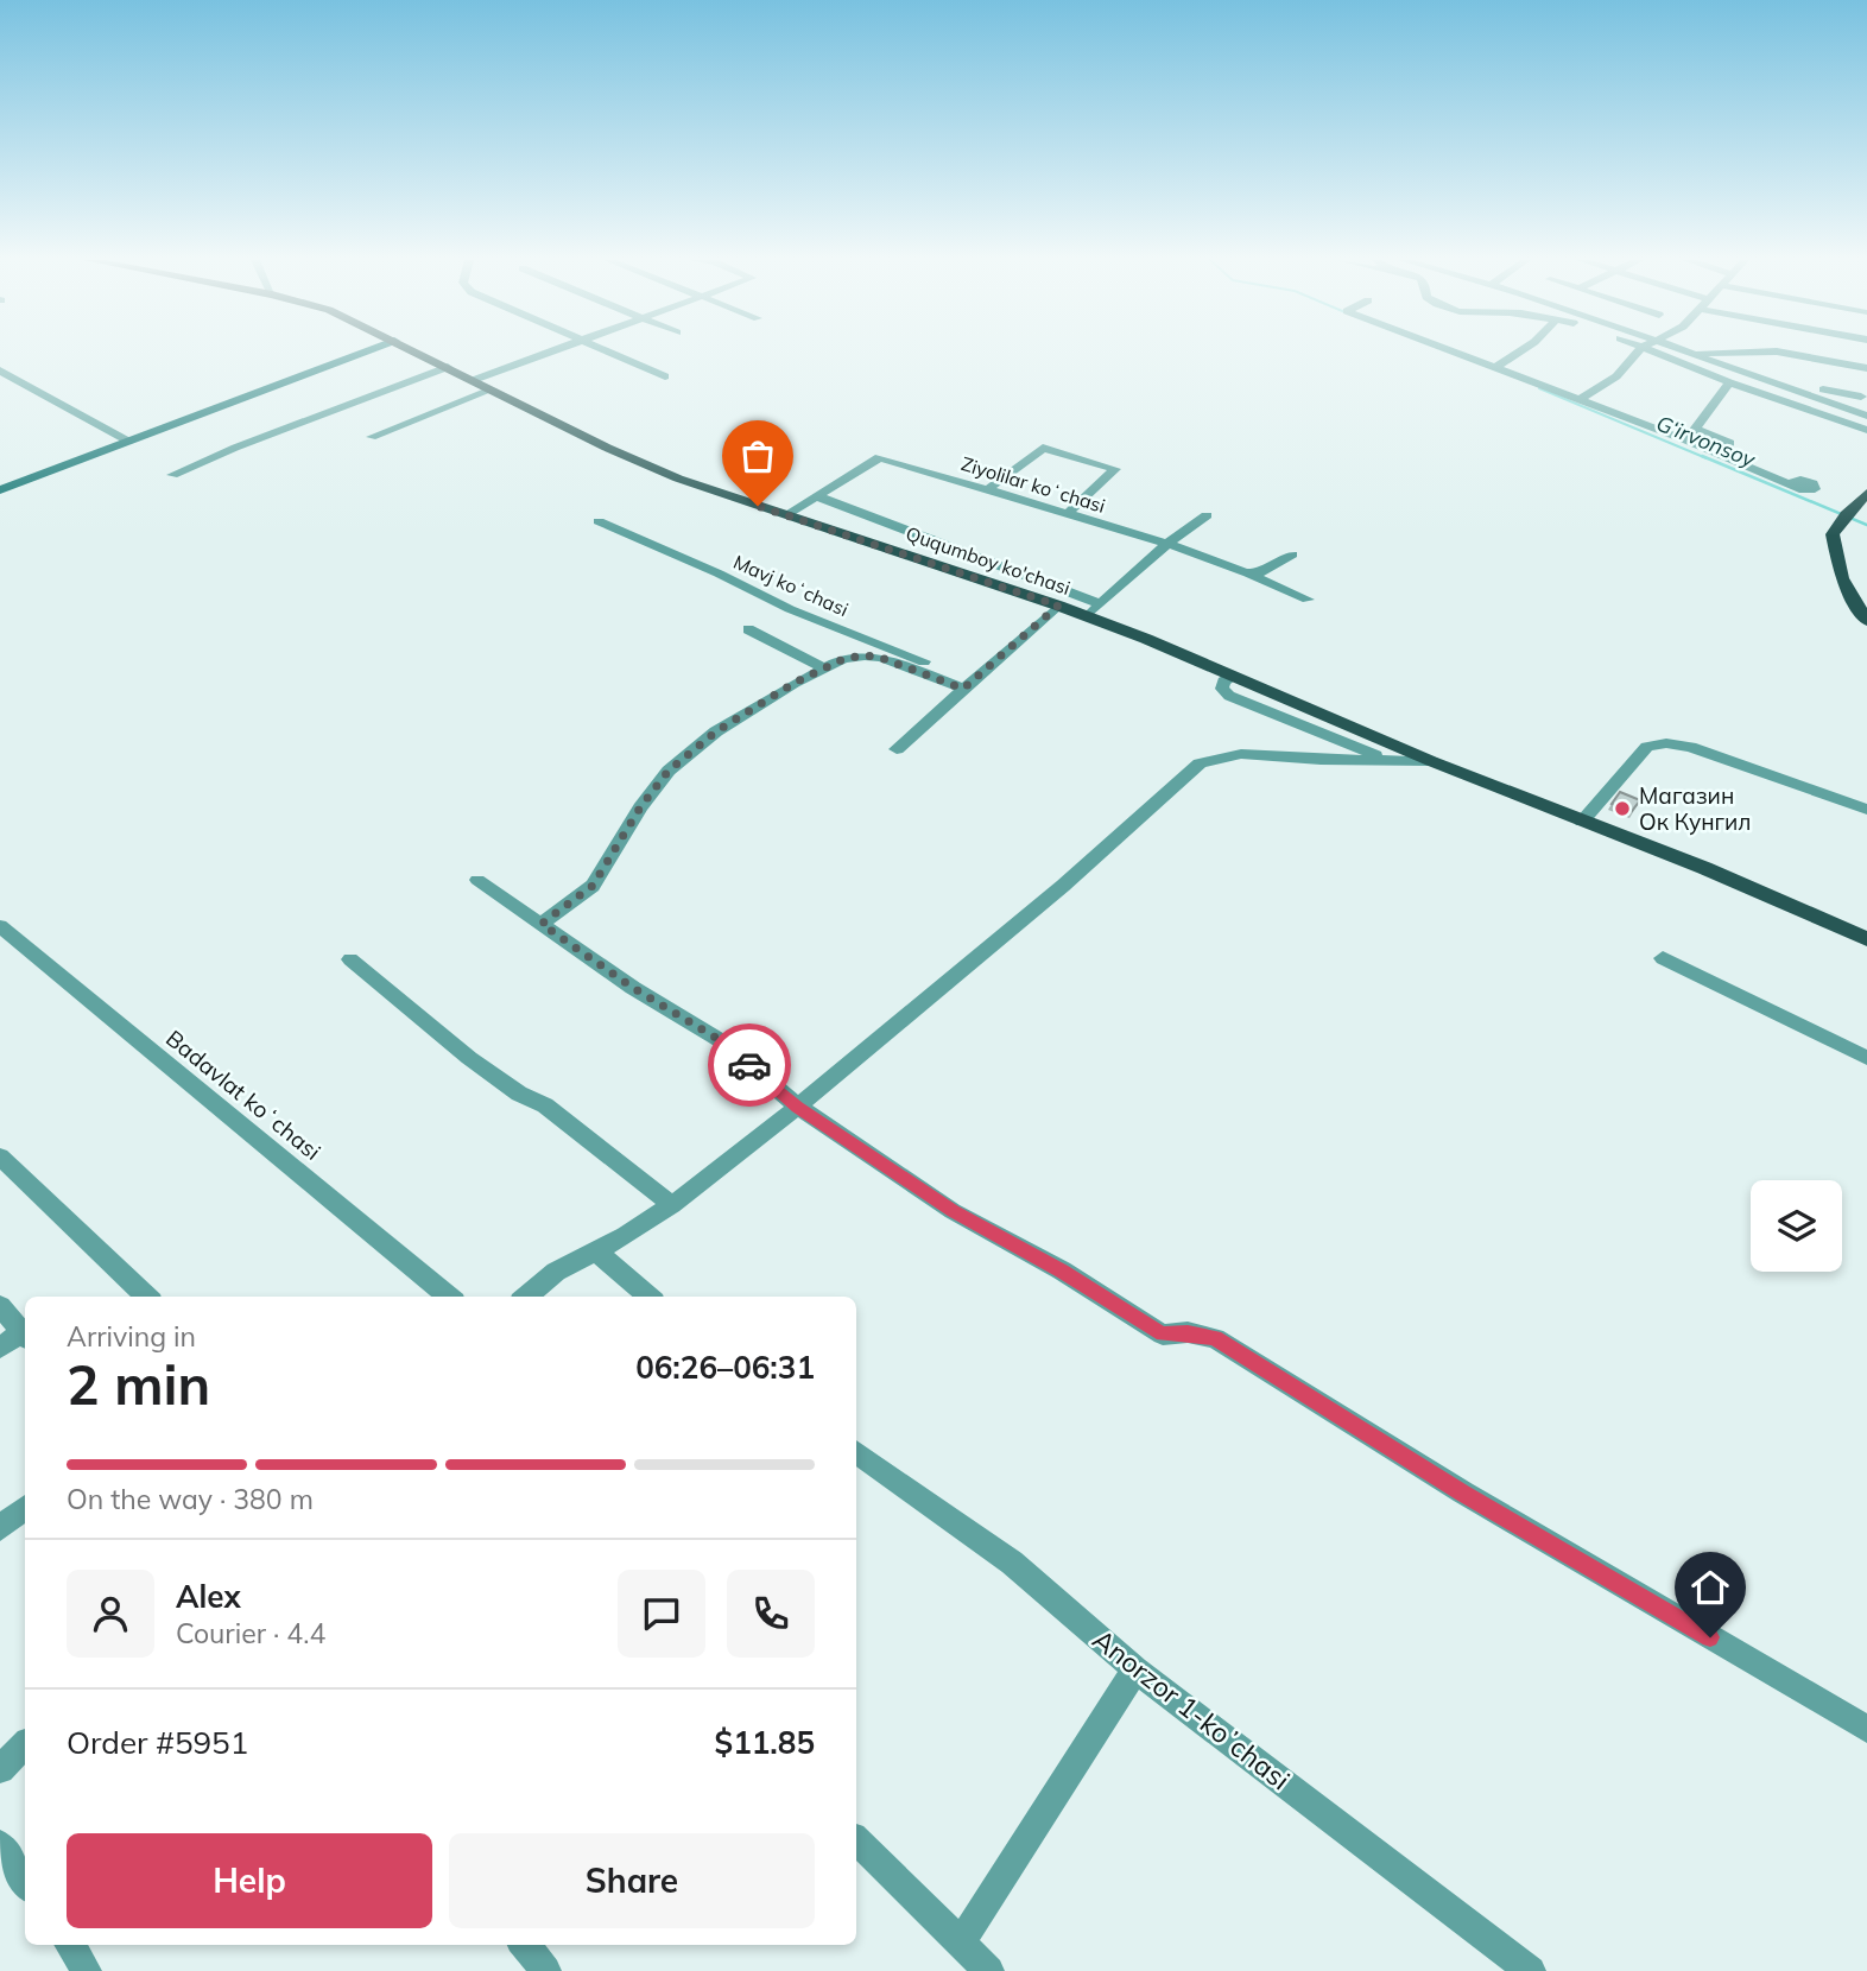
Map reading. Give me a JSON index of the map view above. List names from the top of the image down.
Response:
{
  "streets": {
    "main road": ["Ququmboy ko'chasi"],
    "street": [
      "Ziyolilar koʻchasi",
      "Mavj koʻchasi",
      "Badavlat koʻchasi",
      "Аnorzor 1-koʼchasi"
    ]
  },
  "crossings": [
    ["Ziyolilar koʻchasi", "Ququmboy ko'chasi"]
  ],
  "water": ["G‘irvonsoy"],
  "places": ["Магазин Ок Кунгил"],
  "page": {
    "heading": ["2 min", "Arriving in", "06:26–06:31"],
    "panel": [
      "Alex",
      "Courier · 4.4",
      "Order #5951",
      "$11.85"
    ],
    "bar": "On the way · 380 m",
    "buttons": ["Help", "Share"]
  }
}
